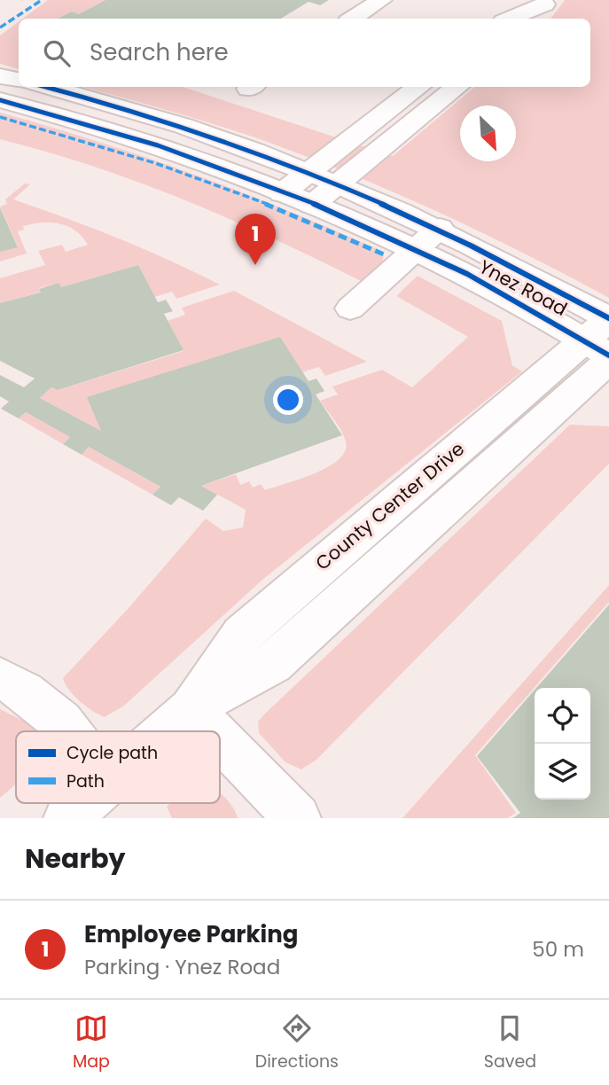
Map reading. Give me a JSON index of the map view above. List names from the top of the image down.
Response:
{
  "streets": {
    "main road": ["Ynez Road", "County Center Drive"]
  },
  "crossings": [
    ["Ynez Road", "County Center Drive"]
  ],
  "legend": ["Cycle path", "Path"],
  "north": "bottom right",
  "page": {
    "search": "Search here",
    "pins": "1",
    "heading": "Nearby",
    "list": [
      {
        "mark": "1",
        "name": "Employee Parking",
        "note": "Parking · Ynez Road",
        "value": "50 m"
      }
    ],
    "nav": ["Map", "Directions", "Saved"]
  }
}
